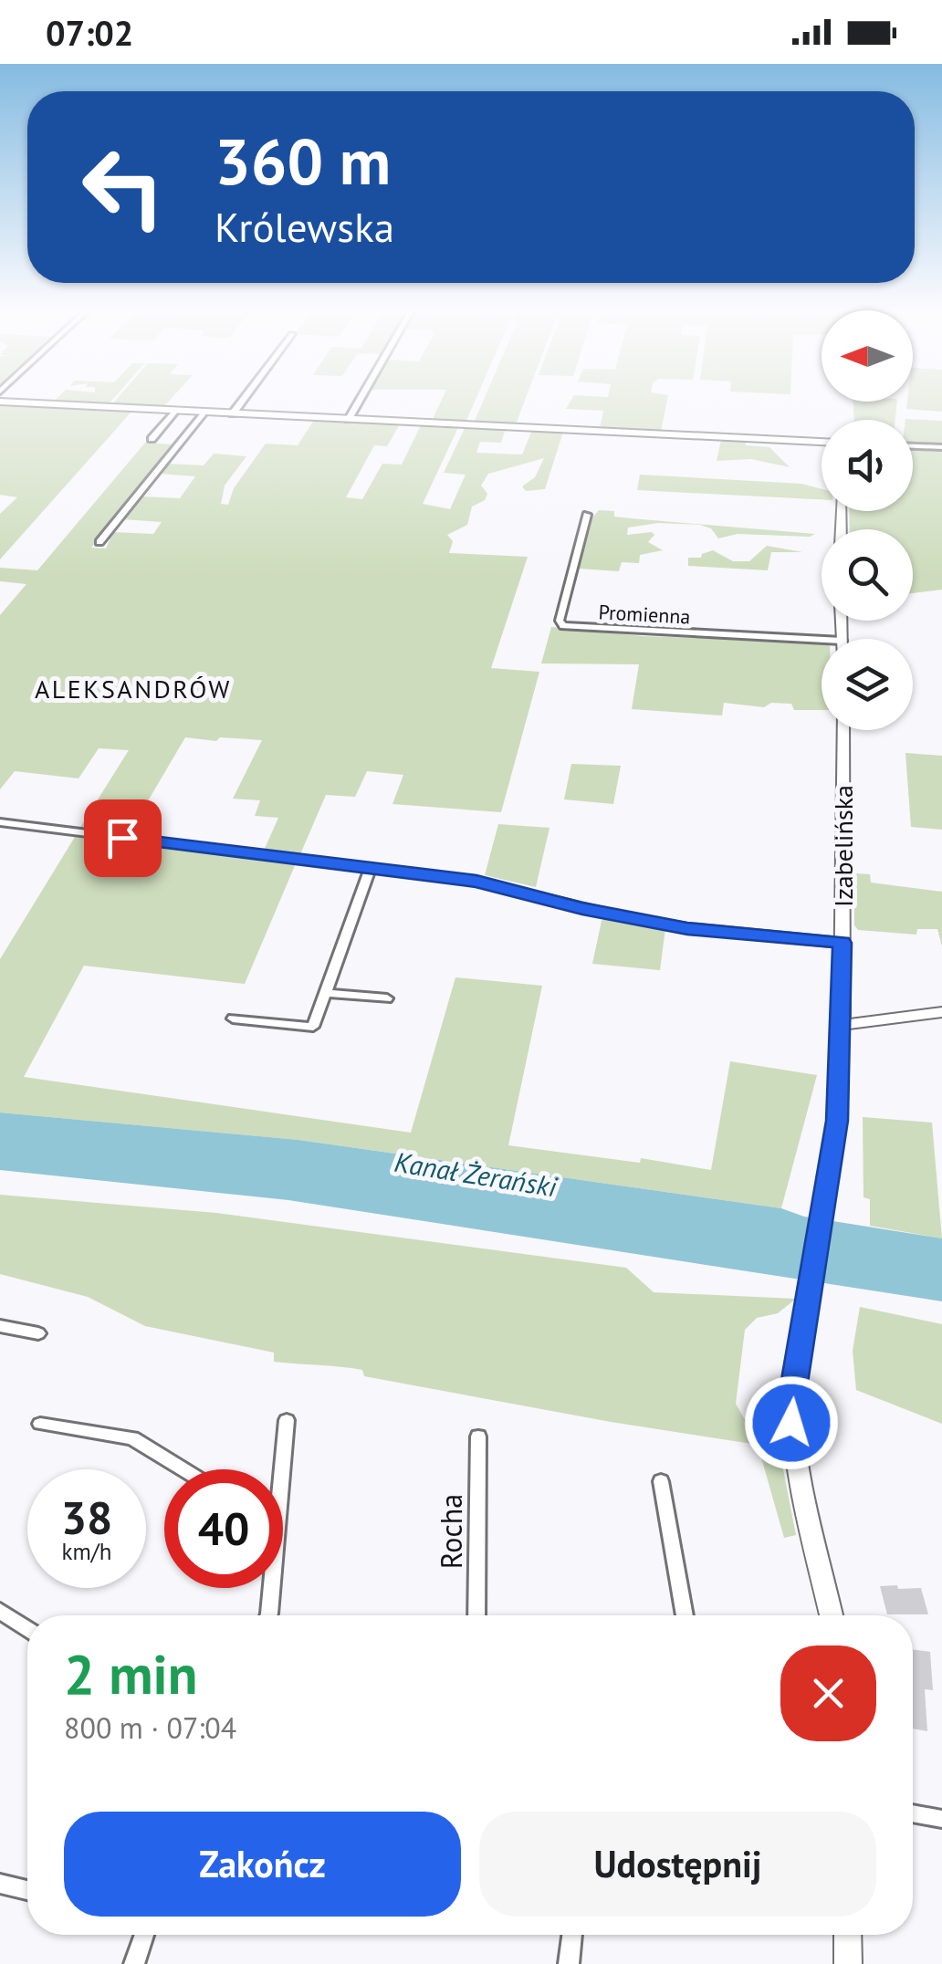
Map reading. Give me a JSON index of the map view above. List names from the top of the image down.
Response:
{
  "streets": {
    "street": ["Promienna", "Izabelińska", "Rocha"]
  },
  "districts": ["ALEKSANDRÓW"],
  "water": ["Kanał Żerański"],
  "north": "left",
  "page": {
    "status": "07:02",
    "turn": ["360 m", "Królewska"],
    "speed": "38 km/h",
    "limit": "40",
    "heading": ["2 min", "800 m · 07:04"],
    "buttons": ["Zakończ", "Udostępnij"]
  }
}
